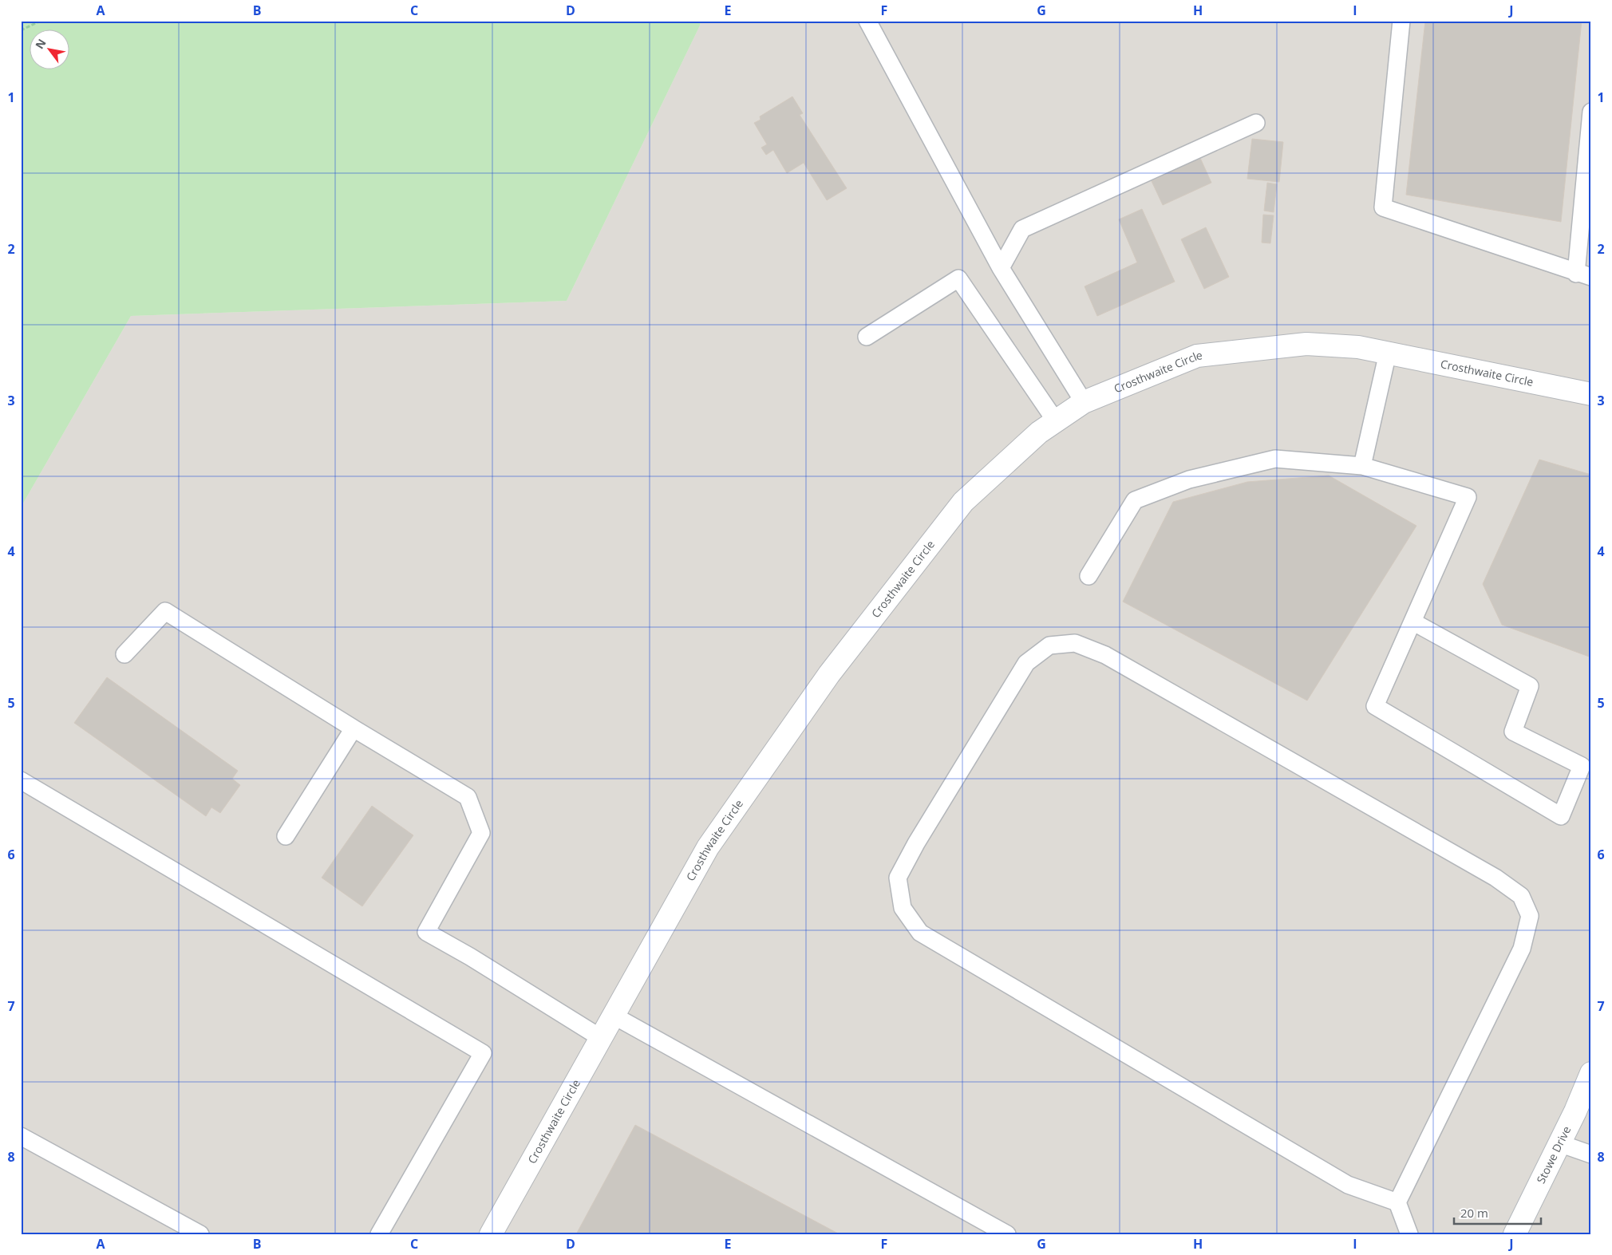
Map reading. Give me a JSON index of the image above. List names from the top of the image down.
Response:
{
  "streets": {
    "street": ["Crosthwaite Circle", "Stowe Drive"]
  },
  "scale_bar": "20 m",
  "north": "top left",
  "grid": {
    "columns": [
      "A",
      "B",
      "C",
      "D",
      "E",
      "F",
      "G",
      "H",
      "I",
      "J"
    ],
    "rows": [
      "1",
      "2",
      "3",
      "4",
      "5",
      "6",
      "7",
      "8"
    ]
  }
}
